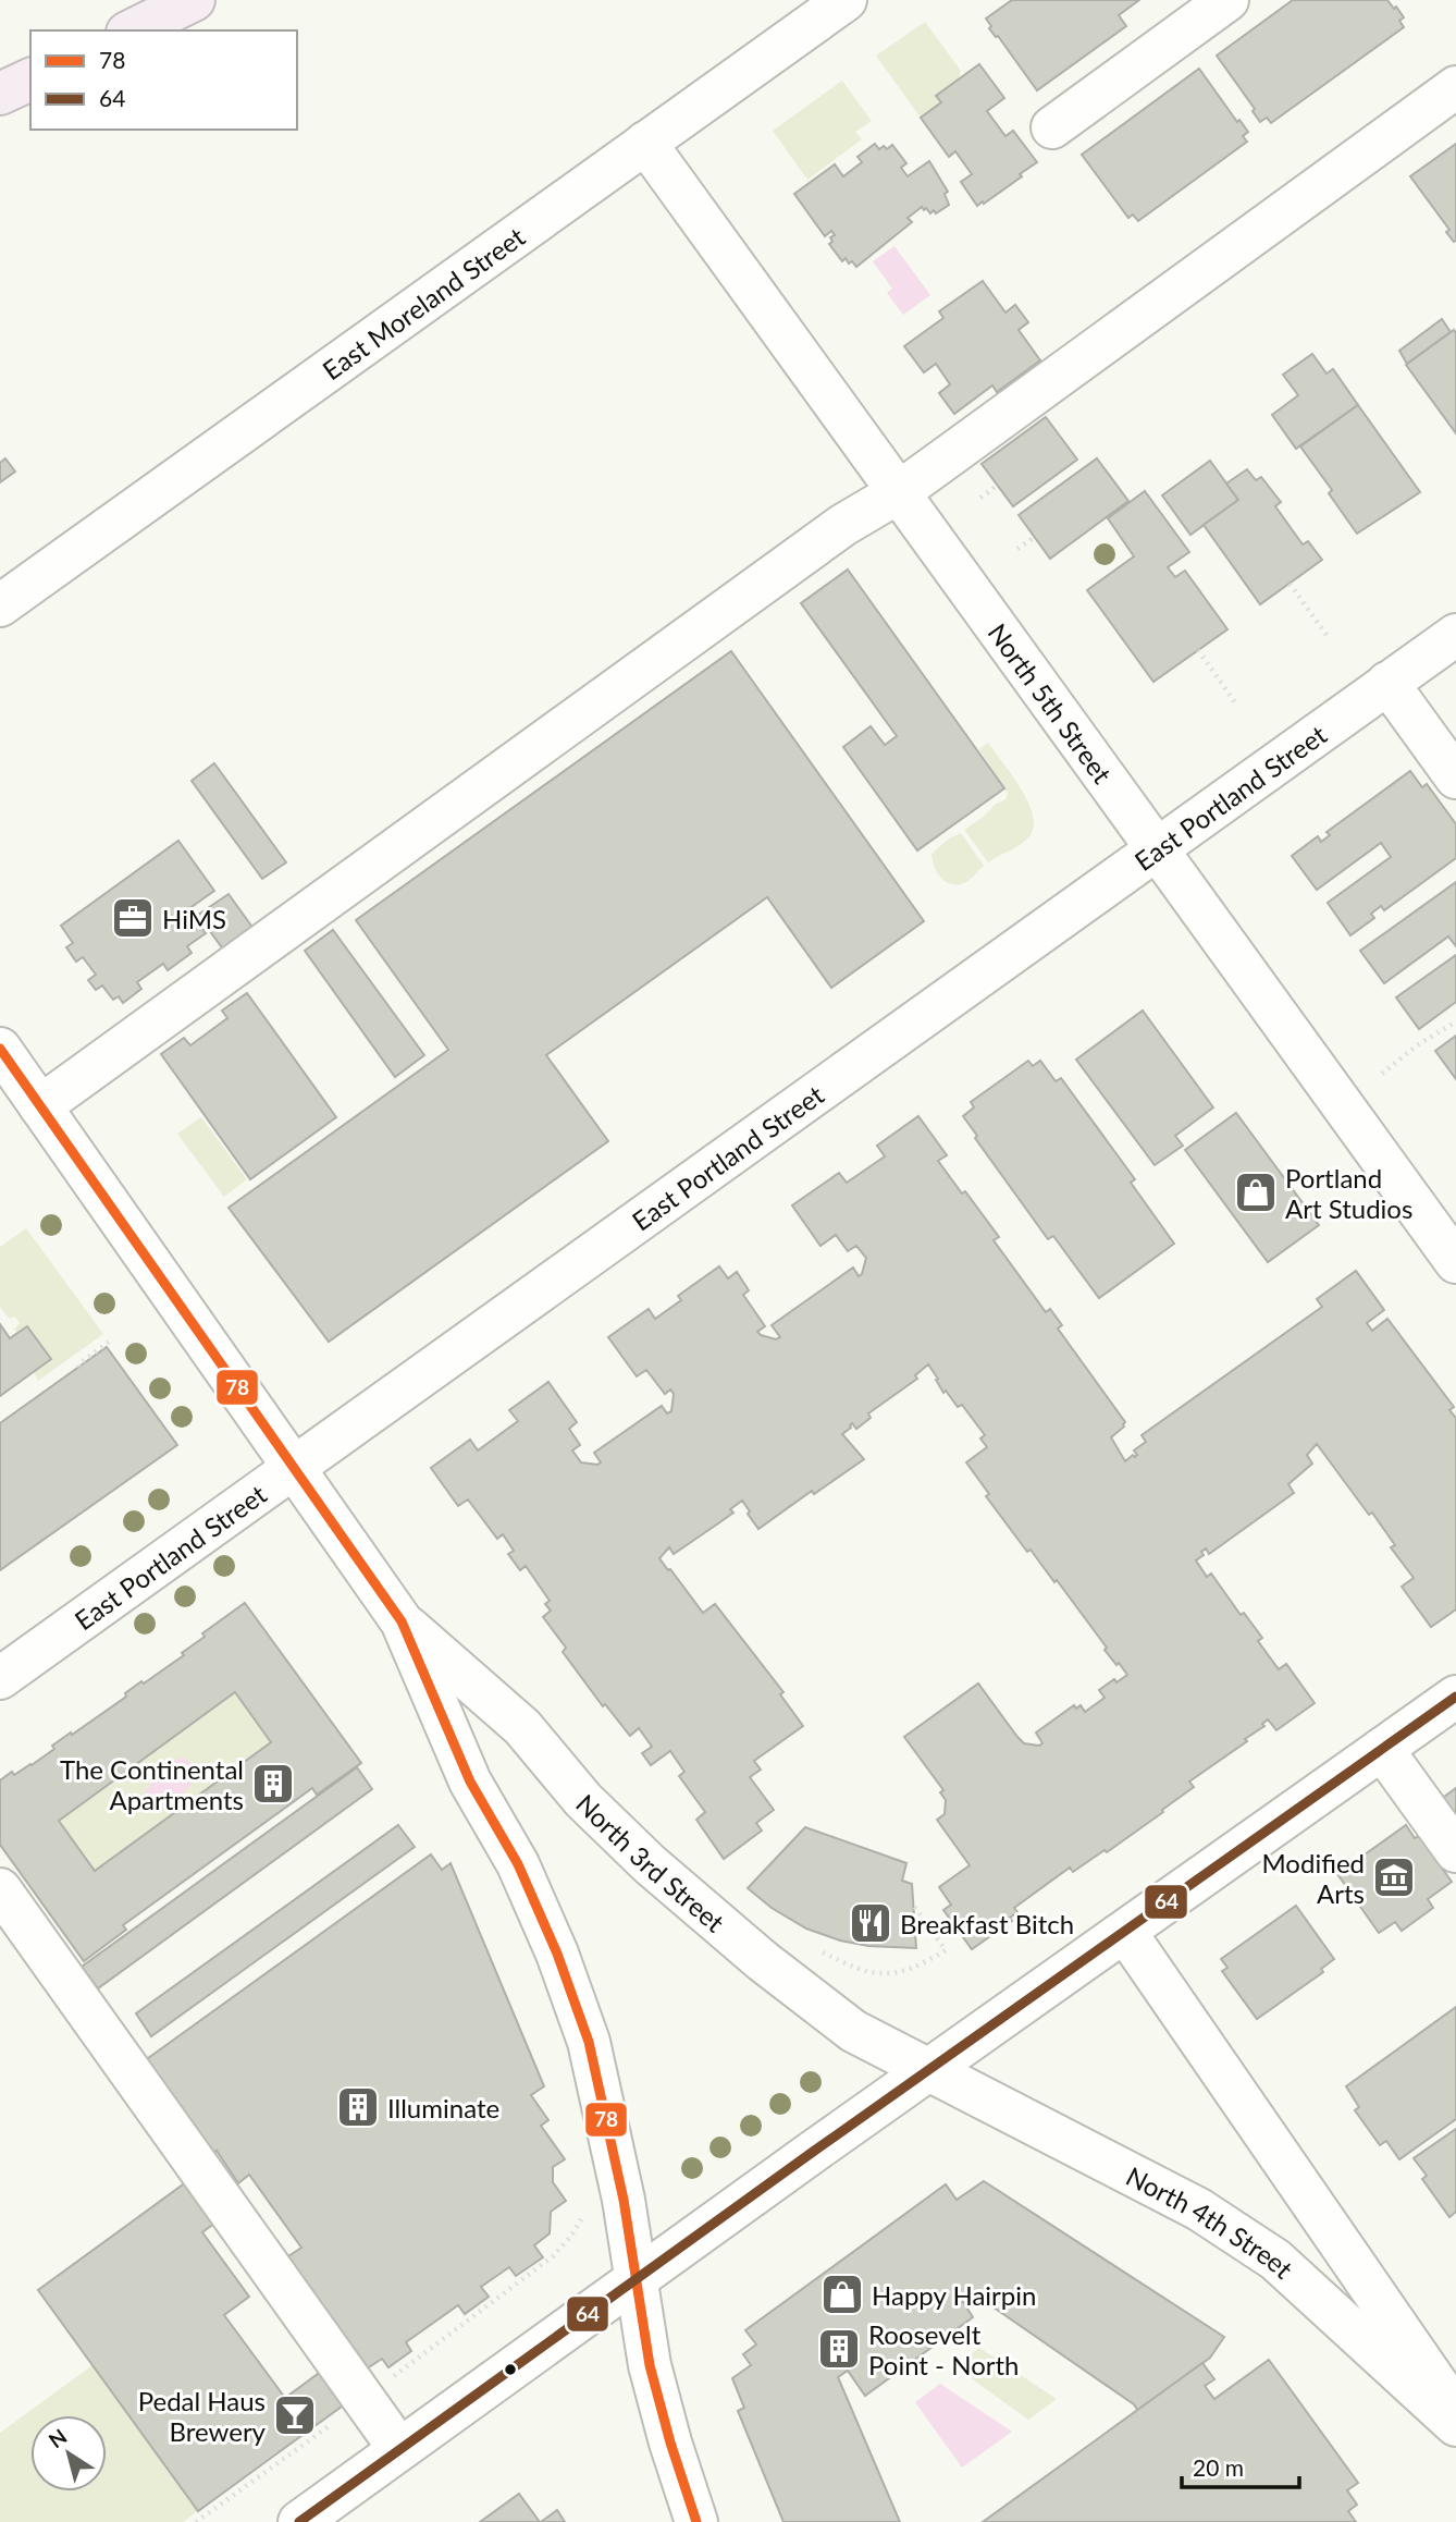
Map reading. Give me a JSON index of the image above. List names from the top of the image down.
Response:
{
  "streets": {
    "street": [
      "East Moreland Street",
      "North 5th Street",
      "East Portland Street",
      "North 3rd Street",
      "North 4th Street"
    ]
  },
  "crossings": [
    ["East Moreland Street", "North 5th Street"],
    ["North 5th Street", "East Portland Street"],
    ["East Portland Street", "North 3rd Street"],
    ["North 3rd Street", "North 4th Street"]
  ],
  "places": {
    "office": ["HiMS"],
    "shop": ["Portland Art Studios", "Happy Hairpin"],
    "building": ["The Continental Apartments", "Illuminate", "Roosevelt Point - North"],
    "museum": ["Modified Arts"],
    "restaurant": ["Breakfast Bitch"],
    "bar": ["Pedal Haus Brewery"]
  },
  "lines": ["transit line 78", "transit line 64"],
  "legend": ["78", "64"],
  "scale_bar": "20 m",
  "north": "top left"
}
